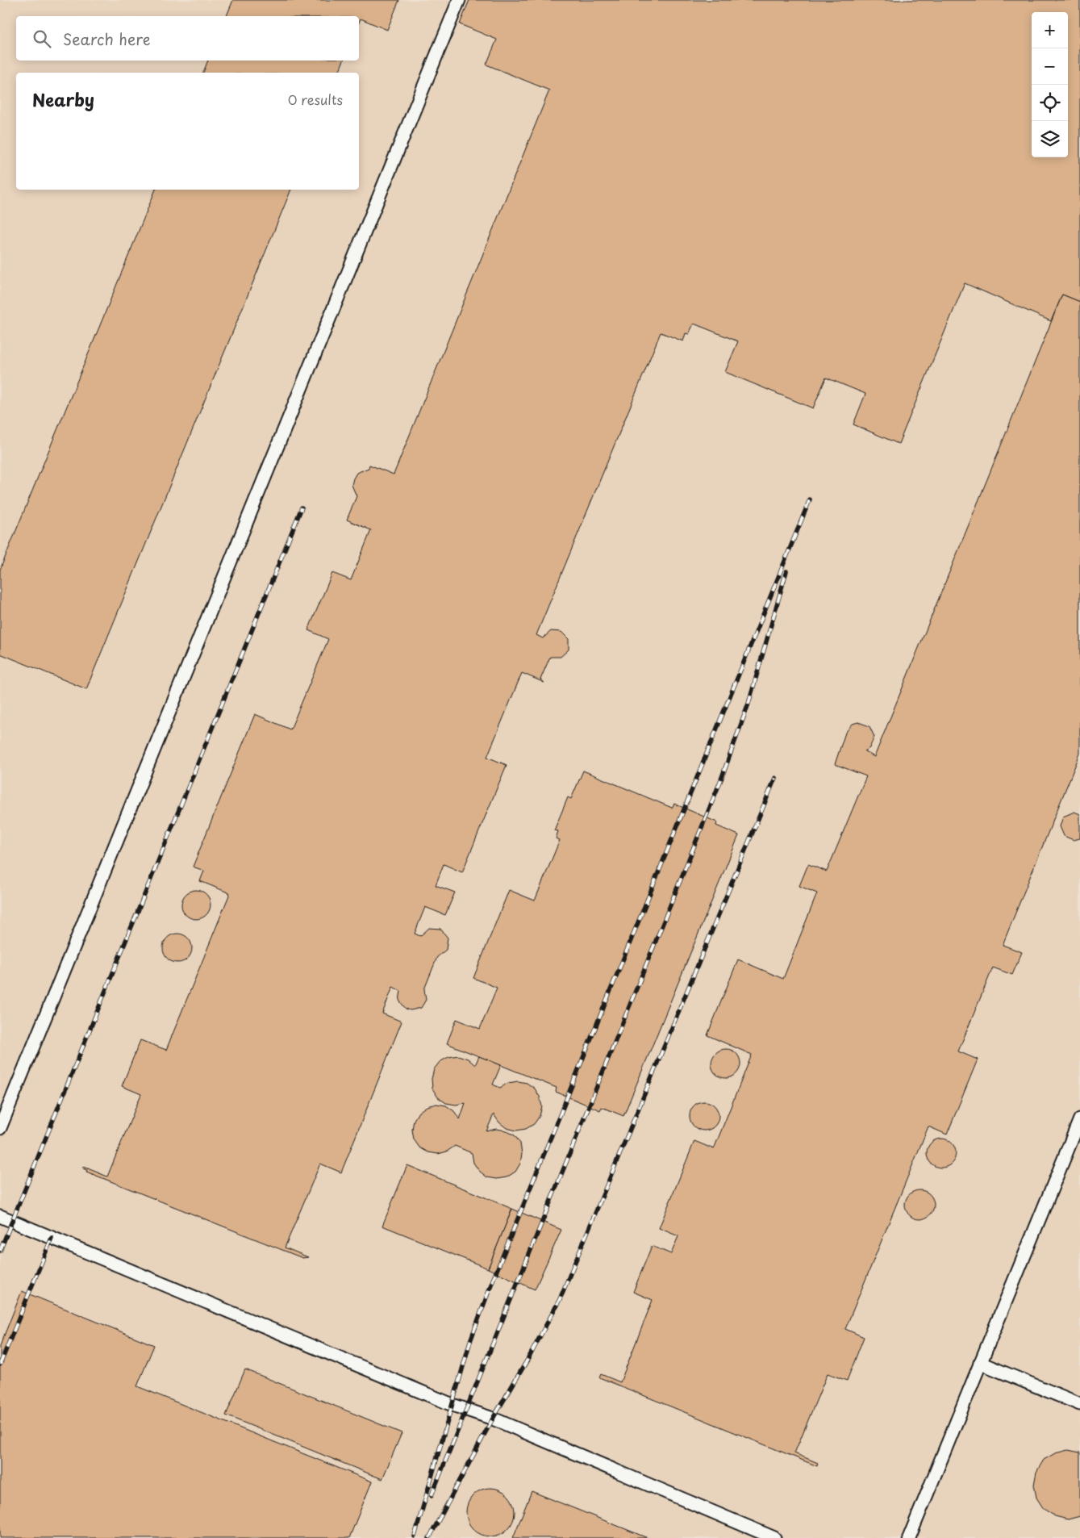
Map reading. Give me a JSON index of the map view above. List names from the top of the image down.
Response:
{
  "page": {
    "map_buttons": ["+", "−"],
    "search": "Search here",
    "heading": ["Nearby", "0 results"]
  }
}
